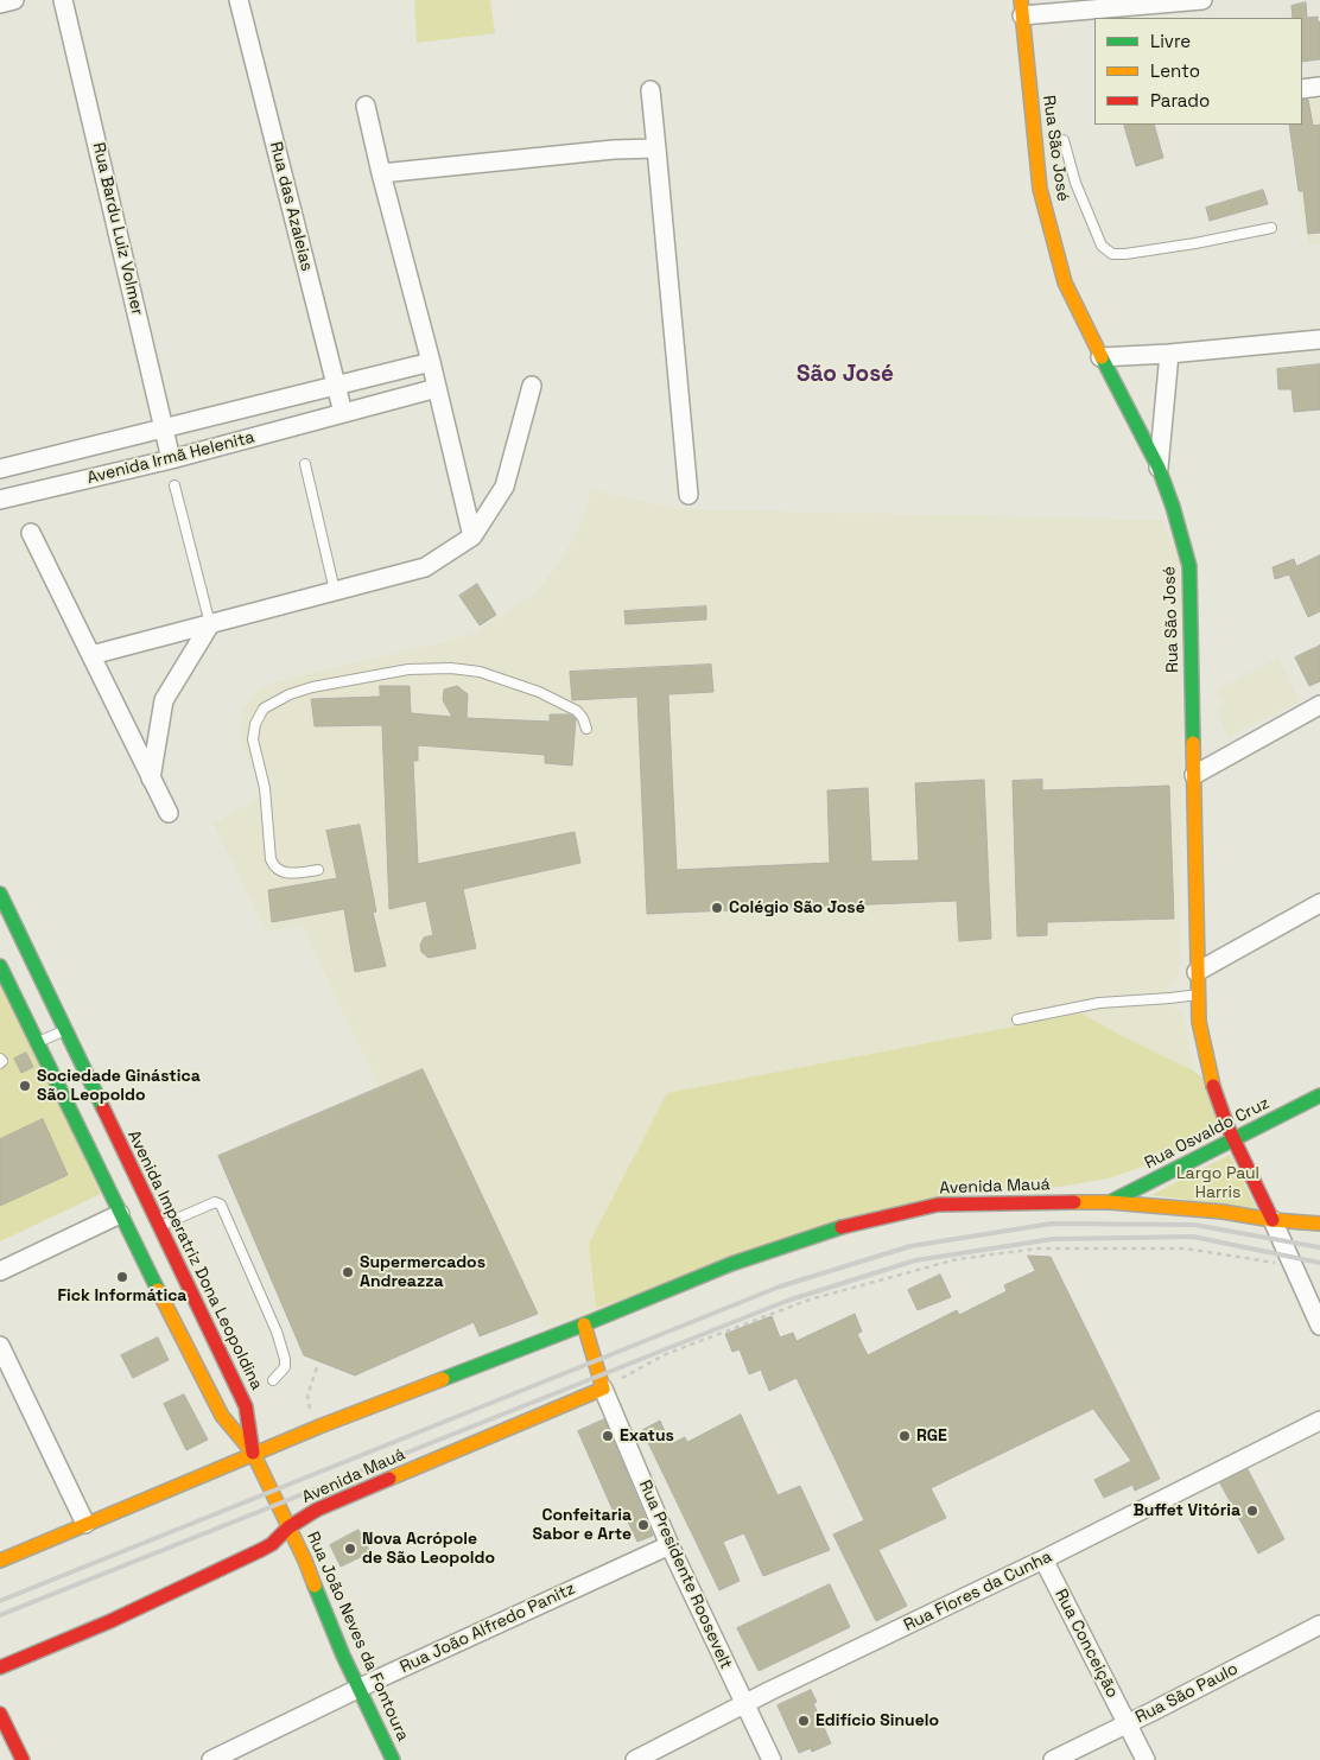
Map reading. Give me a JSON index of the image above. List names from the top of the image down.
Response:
{
  "streets": {
    "main road": [
      "Rua São José",
      "Rua Osvaldo Cruz",
      "Avenida Mauá",
      "Avenida Imperatriz Dona Leopoldina",
      "Rua João Neves da Fontoura"
    ],
    "street": [
      "Rua das Azaleias",
      "Rua Bardu Luiz Volmer",
      "Avenida Irmã Helenita",
      "Rua Presidente Roosevelt",
      "Rua Flores da Cunha",
      "Rua João Alfredo Panitz",
      "Rua Conceição",
      "Rua São Paulo"
    ]
  },
  "crossings": [
    ["Rua São José", "Rua Osvaldo Cruz"],
    ["Rua São José", "Avenida Mauá"],
    ["Rua das Azaleias", "Avenida Irmã Helenita"],
    ["Rua Bardu Luiz Volmer", "Avenida Irmã Helenita"],
    ["Rua Osvaldo Cruz", "Avenida Mauá"],
    ["Avenida Mauá", "Avenida Imperatriz Dona Leopoldina"],
    ["Avenida Mauá", "Rua Presidente Roosevelt"],
    ["Avenida Mauá", "Rua João Neves da Fontoura"],
    ["Avenida Imperatriz Dona Leopoldina", "Rua João Neves da Fontoura"],
    ["Rua Presidente Roosevelt", "Rua Flores da Cunha"],
    ["Rua Presidente Roosevelt", "Rua João Alfredo Panitz"],
    ["Rua Flores da Cunha", "Rua Conceição"],
    ["Rua João Alfredo Panitz", "Rua João Neves da Fontoura"],
    ["Rua Conceição", "Rua São Paulo"]
  ],
  "districts": ["São José"],
  "parks": ["Largo Paul Harris"],
  "places": [
    "Colégio São José",
    "Sociedade Ginástica São Leopoldo",
    "Supermercados Andreazza",
    "Fick Informática",
    "Exatus",
    "RGE",
    "Buffet Vitória",
    "Confeitaria Sabor e Arte",
    "Nova Acrópole de São Leopoldo",
    "Edifício Sinuelo"
  ],
  "legend": ["Livre", "Lento", "Parado"]
}
